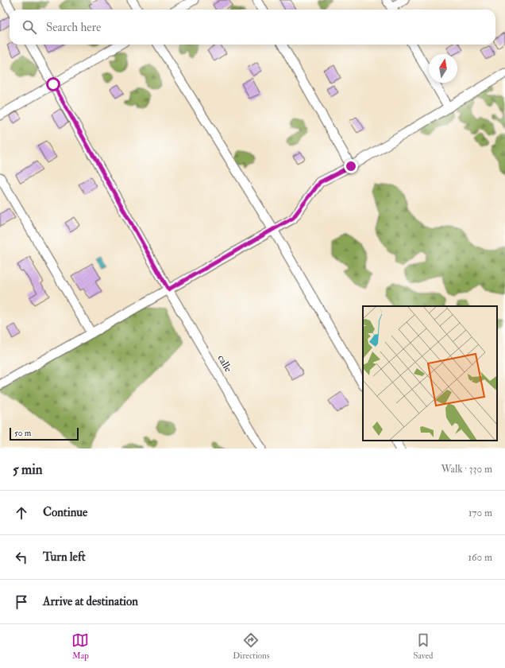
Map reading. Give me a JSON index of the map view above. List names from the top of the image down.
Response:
{
  "streets": {
    "street": ["calle"]
  },
  "scale_bar": "50 m",
  "north": "top",
  "page": {
    "search": "Search here",
    "scale": "50 m",
    "heading": ["5 min", "Walk · 330 m"],
    "list": [
      ["Continue", "170 m"],
      ["Turn left", "160 m"],
      "Arrive at destination"
    ],
    "nav": ["Map", "Directions", "Saved"]
  }
}
